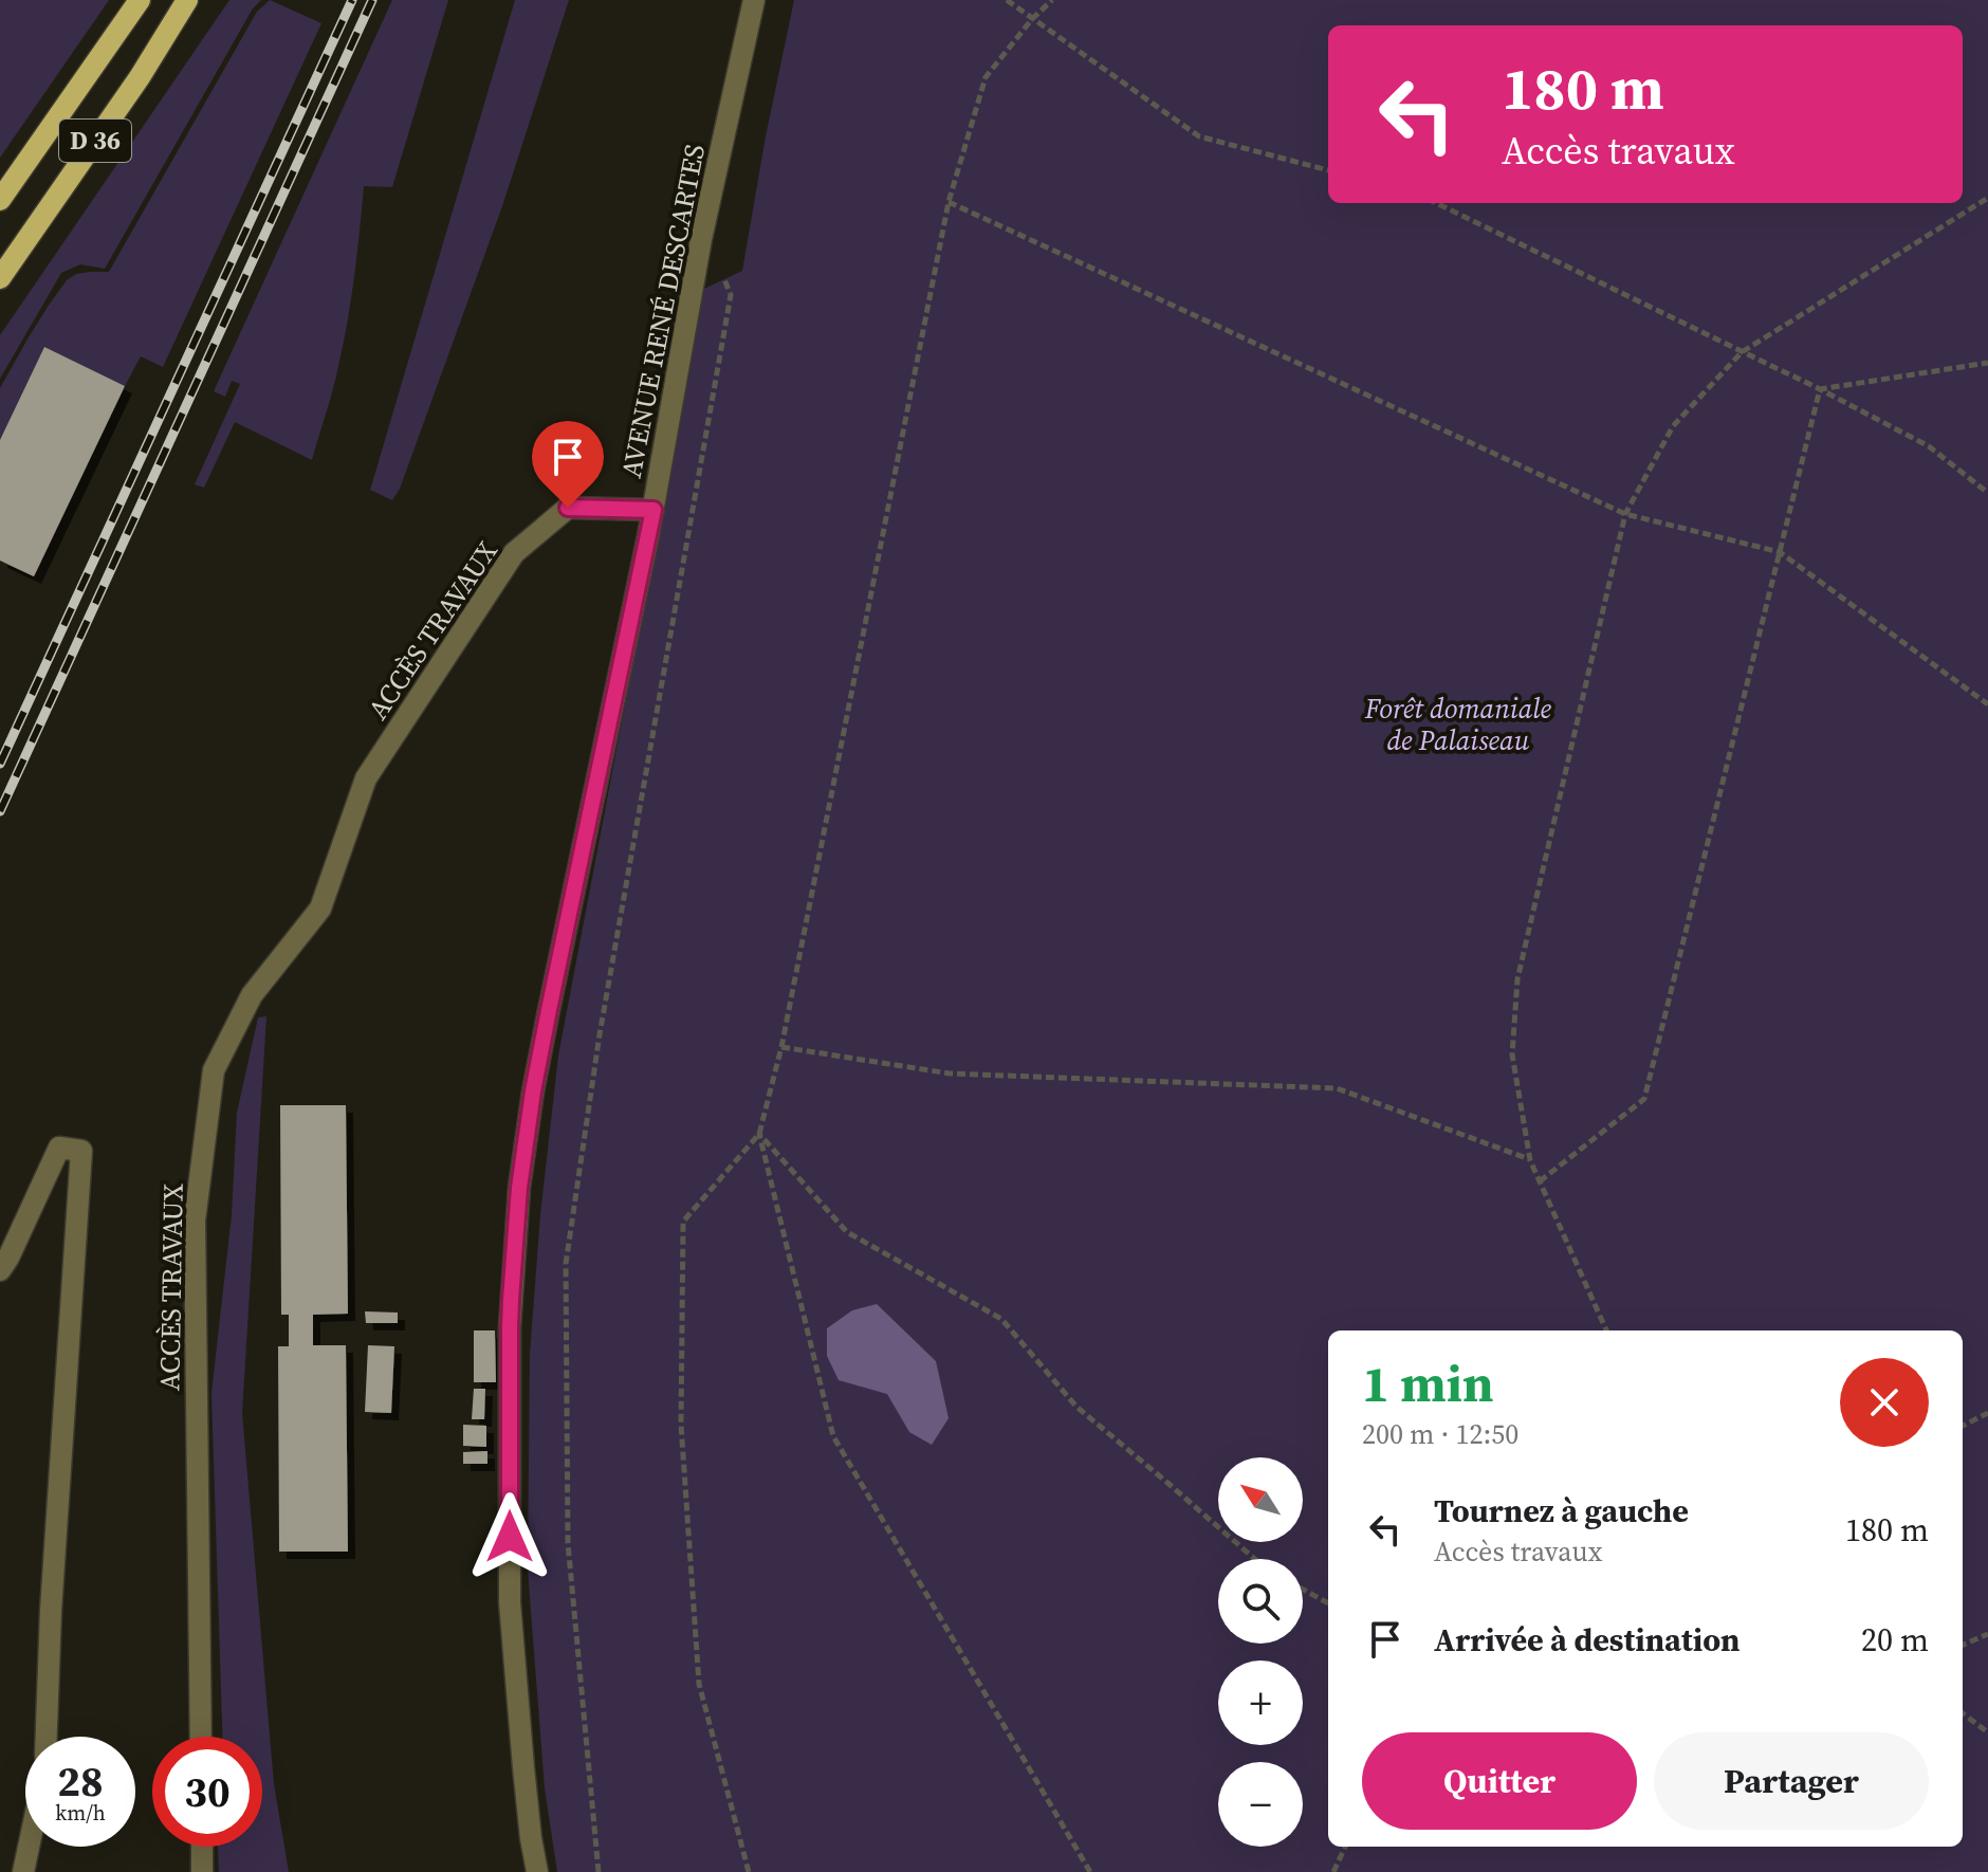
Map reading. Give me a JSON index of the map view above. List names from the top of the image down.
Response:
{
  "streets": {
    "main road": ["D 36"],
    "street": ["AVENUE RENÉ DESCARTES", "ACCÈS TRAVAUX"]
  },
  "crossings": [
    ["AVENUE RENÉ DESCARTES", "ACCÈS TRAVAUX"]
  ],
  "parks": ["Forêt domaniale de Palaiseau"],
  "north": "top left",
  "page": {
    "turn": ["180 m", "Accès travaux"],
    "heading": ["1 min", "200 m · 12:50"],
    "map_buttons": ["+", "−"],
    "list": [
      {
        "name": "Tournez à gauche",
        "note": "Accès travaux",
        "value": "180 m"
      },
      {
        "name": "Arrivée à destination",
        "value": "20 m"
      }
    ],
    "buttons": ["Quitter", "Partager"],
    "speed": "28 km/h",
    "limit": "30"
  }
}
